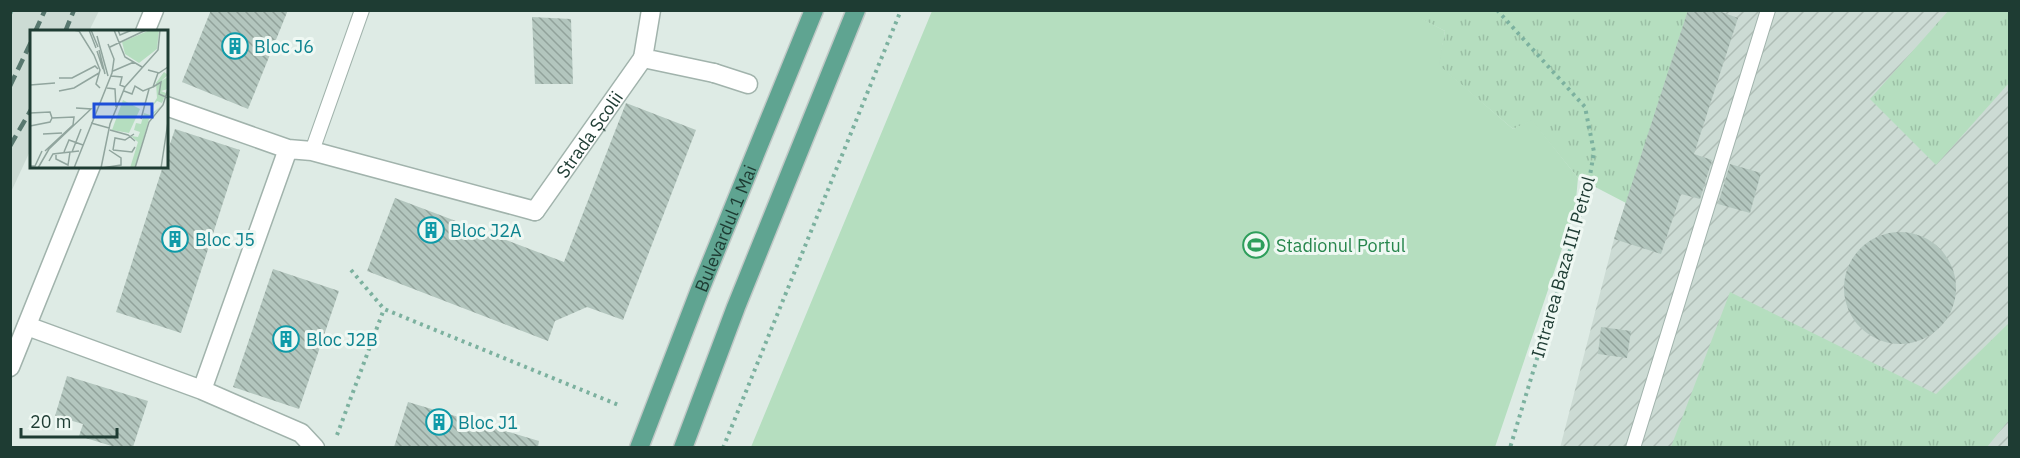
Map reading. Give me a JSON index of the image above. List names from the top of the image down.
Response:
{
  "streets": {
    "main road": ["Bulevardul 1 Mai"],
    "street": ["Strada Școlii"],
    "path": ["Intrarea Baza III Petrol"]
  },
  "places": {
    "building": [
      "Bloc J6",
      "Bloc J2A",
      "Bloc J5",
      "Bloc J2B",
      "Bloc J1"
    ],
    "sports": ["Stadionul Portul"]
  },
  "scale_bar": "20 m"
}
